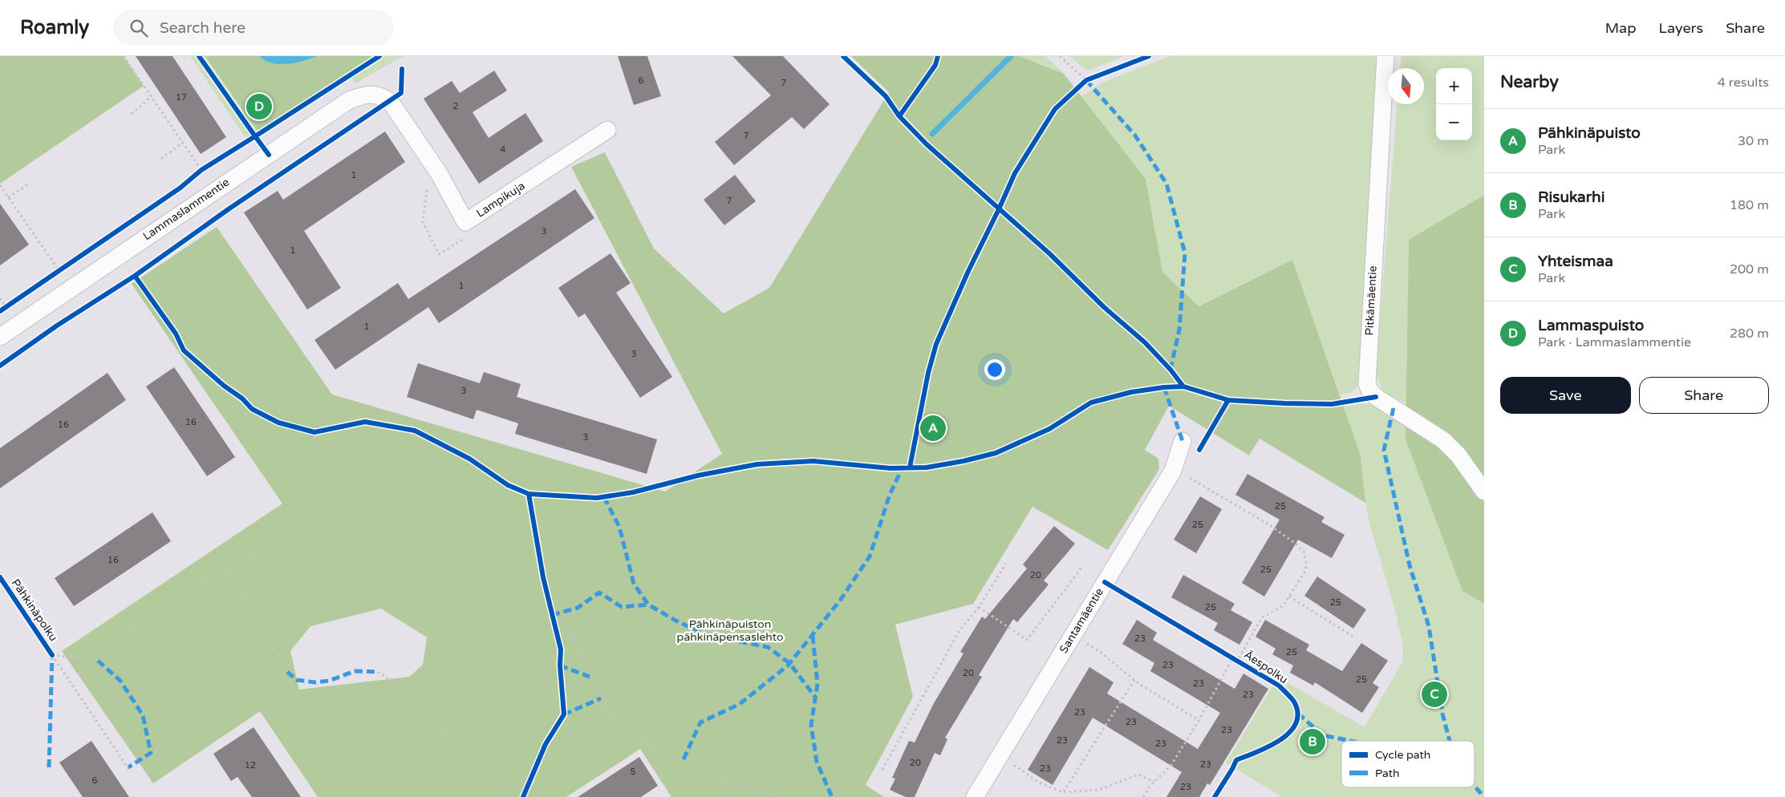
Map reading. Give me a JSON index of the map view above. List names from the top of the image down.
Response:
{
  "streets": {
    "street": [
      "Lampikuja",
      "Lammaslammentie",
      "Pitkämäentie",
      "Santamäentie"
    ],
    "cycle path": ["Pähkinäpolku", "Äespolku"]
  },
  "crossings": [
    ["Lampikuja", "Lammaslammentie"]
  ],
  "parks": ["Pähkinäpuiston pähkinäpensaslehto"],
  "house_numbers": [
    "6",
    "7",
    "17",
    "2",
    "7",
    "4",
    "1",
    "7",
    "3",
    "1",
    "1",
    "1",
    "3",
    "3",
    "16",
    "16",
    "3",
    "25",
    "25",
    "16",
    "25",
    "20",
    "25",
    "25",
    "23",
    "25",
    "23",
    "20",
    "25",
    "23",
    "23",
    "23",
    "23",
    "23",
    "23",
    "23",
    "20",
    "23",
    "12",
    "23",
    "5",
    "6",
    "23"
  ],
  "legend": ["Cycle path", "Path"],
  "north": "bottom",
  "page": {
    "header": "Roamly",
    "search": "Search here",
    "nav": ["Map", "Layers", "Share"],
    "heading": ["Nearby", "4 results"],
    "map_buttons": ["+", "−"],
    "pins": [
      "D",
      "A",
      "C",
      "B"
    ],
    "list": [
      {
        "mark": "A",
        "name": "Pähkinäpuisto",
        "note": "Park",
        "value": "30 m"
      },
      {
        "mark": "B",
        "name": "Risukarhi",
        "note": "Park",
        "value": "180 m"
      },
      {
        "mark": "C",
        "name": "Yhteismaa",
        "note": "Park",
        "value": "200 m"
      },
      {
        "mark": "D",
        "name": "Lammaspuisto",
        "note": "Park · Lammaslammentie",
        "value": "280 m"
      }
    ],
    "buttons": ["Save", "Share"]
  }
}
